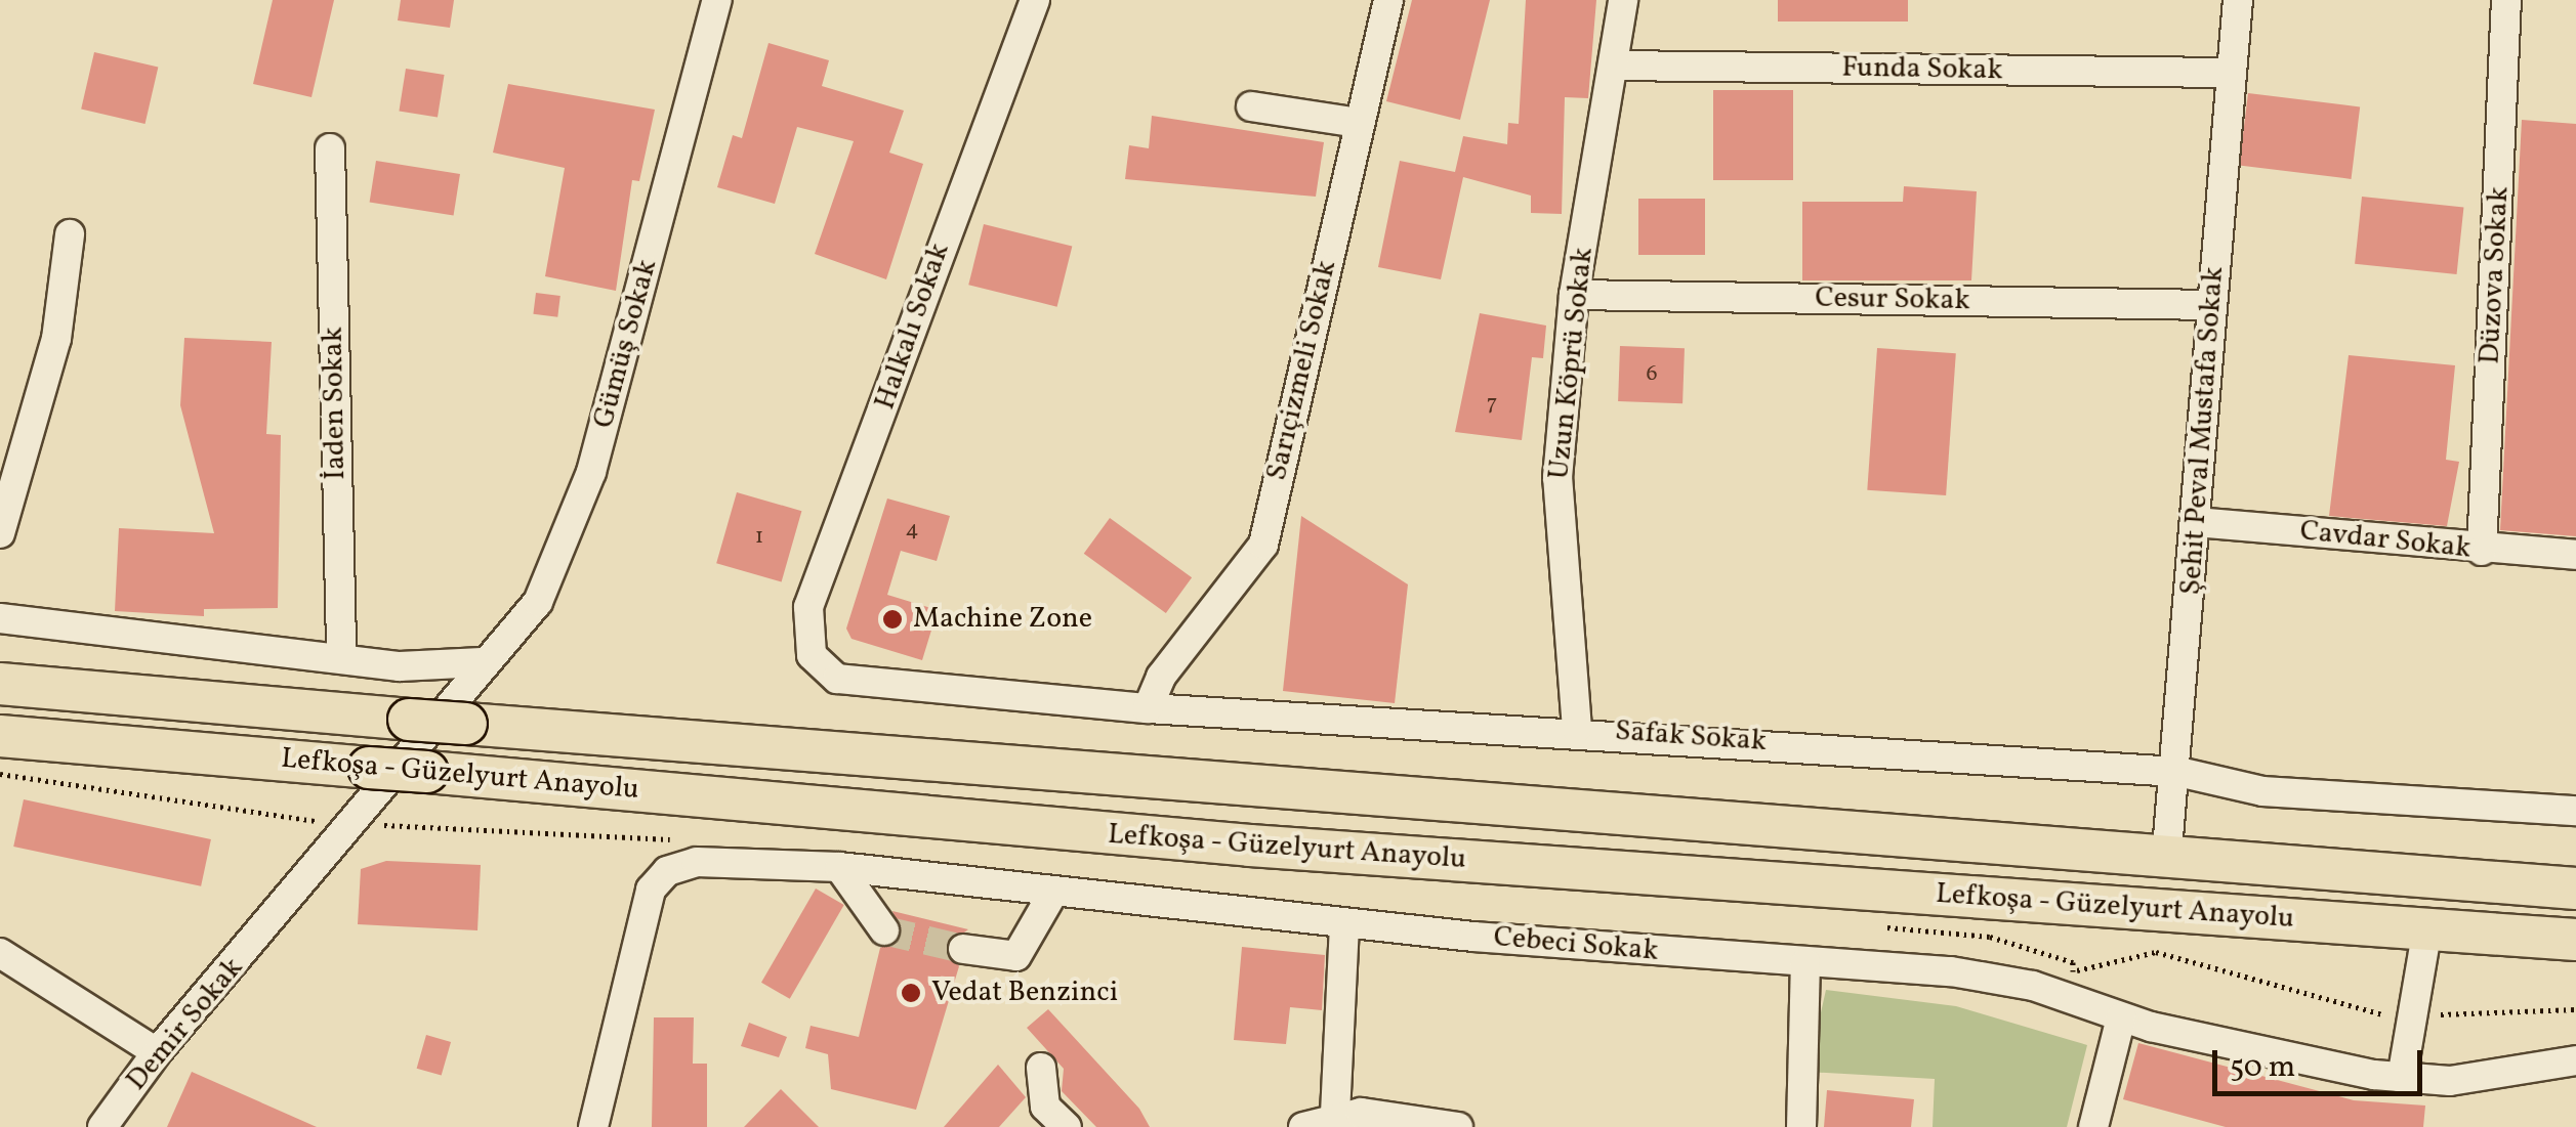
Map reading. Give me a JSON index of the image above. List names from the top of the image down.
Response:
{
  "streets": {
    "highway": ["Lefkoşa - Güzelyurt Anayolu"],
    "street": [
      "Funda Sokak",
      "Düzova Sokak",
      "Cesur Sokak",
      "Halkalı Sokak",
      "Gümüş Sokak",
      "Uzun Köprü Sokak",
      "Sarıçizmeli Sokak",
      "İaden Sokak",
      "Şehit Peval Mustafa Sokak",
      "Cavdar Sokak",
      "Safak Sokak",
      "Cebeci Sokak",
      "Demir Sokak"
    ]
  },
  "crossings": [
    ["Funda Sokak", "Uzun Köprü Sokak"],
    ["Funda Sokak", "Şehit Peval Mustafa Sokak"],
    ["Düzova Sokak", "Cavdar Sokak"],
    ["Cesur Sokak", "Uzun Köprü Sokak"],
    ["Cesur Sokak", "Şehit Peval Mustafa Sokak"],
    ["Halkalı Sokak", "Safak Sokak"],
    ["Gümüş Sokak", "Lefkoşa - Güzelyurt Anayolu"],
    ["Gümüş Sokak", "Demir Sokak"],
    ["Uzun Köprü Sokak", "Safak Sokak"],
    ["Sarıçizmeli Sokak", "Safak Sokak"],
    ["Şehit Peval Mustafa Sokak", "Cavdar Sokak"],
    ["Şehit Peval Mustafa Sokak", "Safak Sokak"],
    ["Şehit Peval Mustafa Sokak", "Lefkoşa - Güzelyurt Anayolu"]
  ],
  "places": ["Machine Zone", "Vedat Benzinci"],
  "house_numbers": [
    "6",
    "7",
    "4",
    "1"
  ],
  "scale_bar": "50 m"
}
